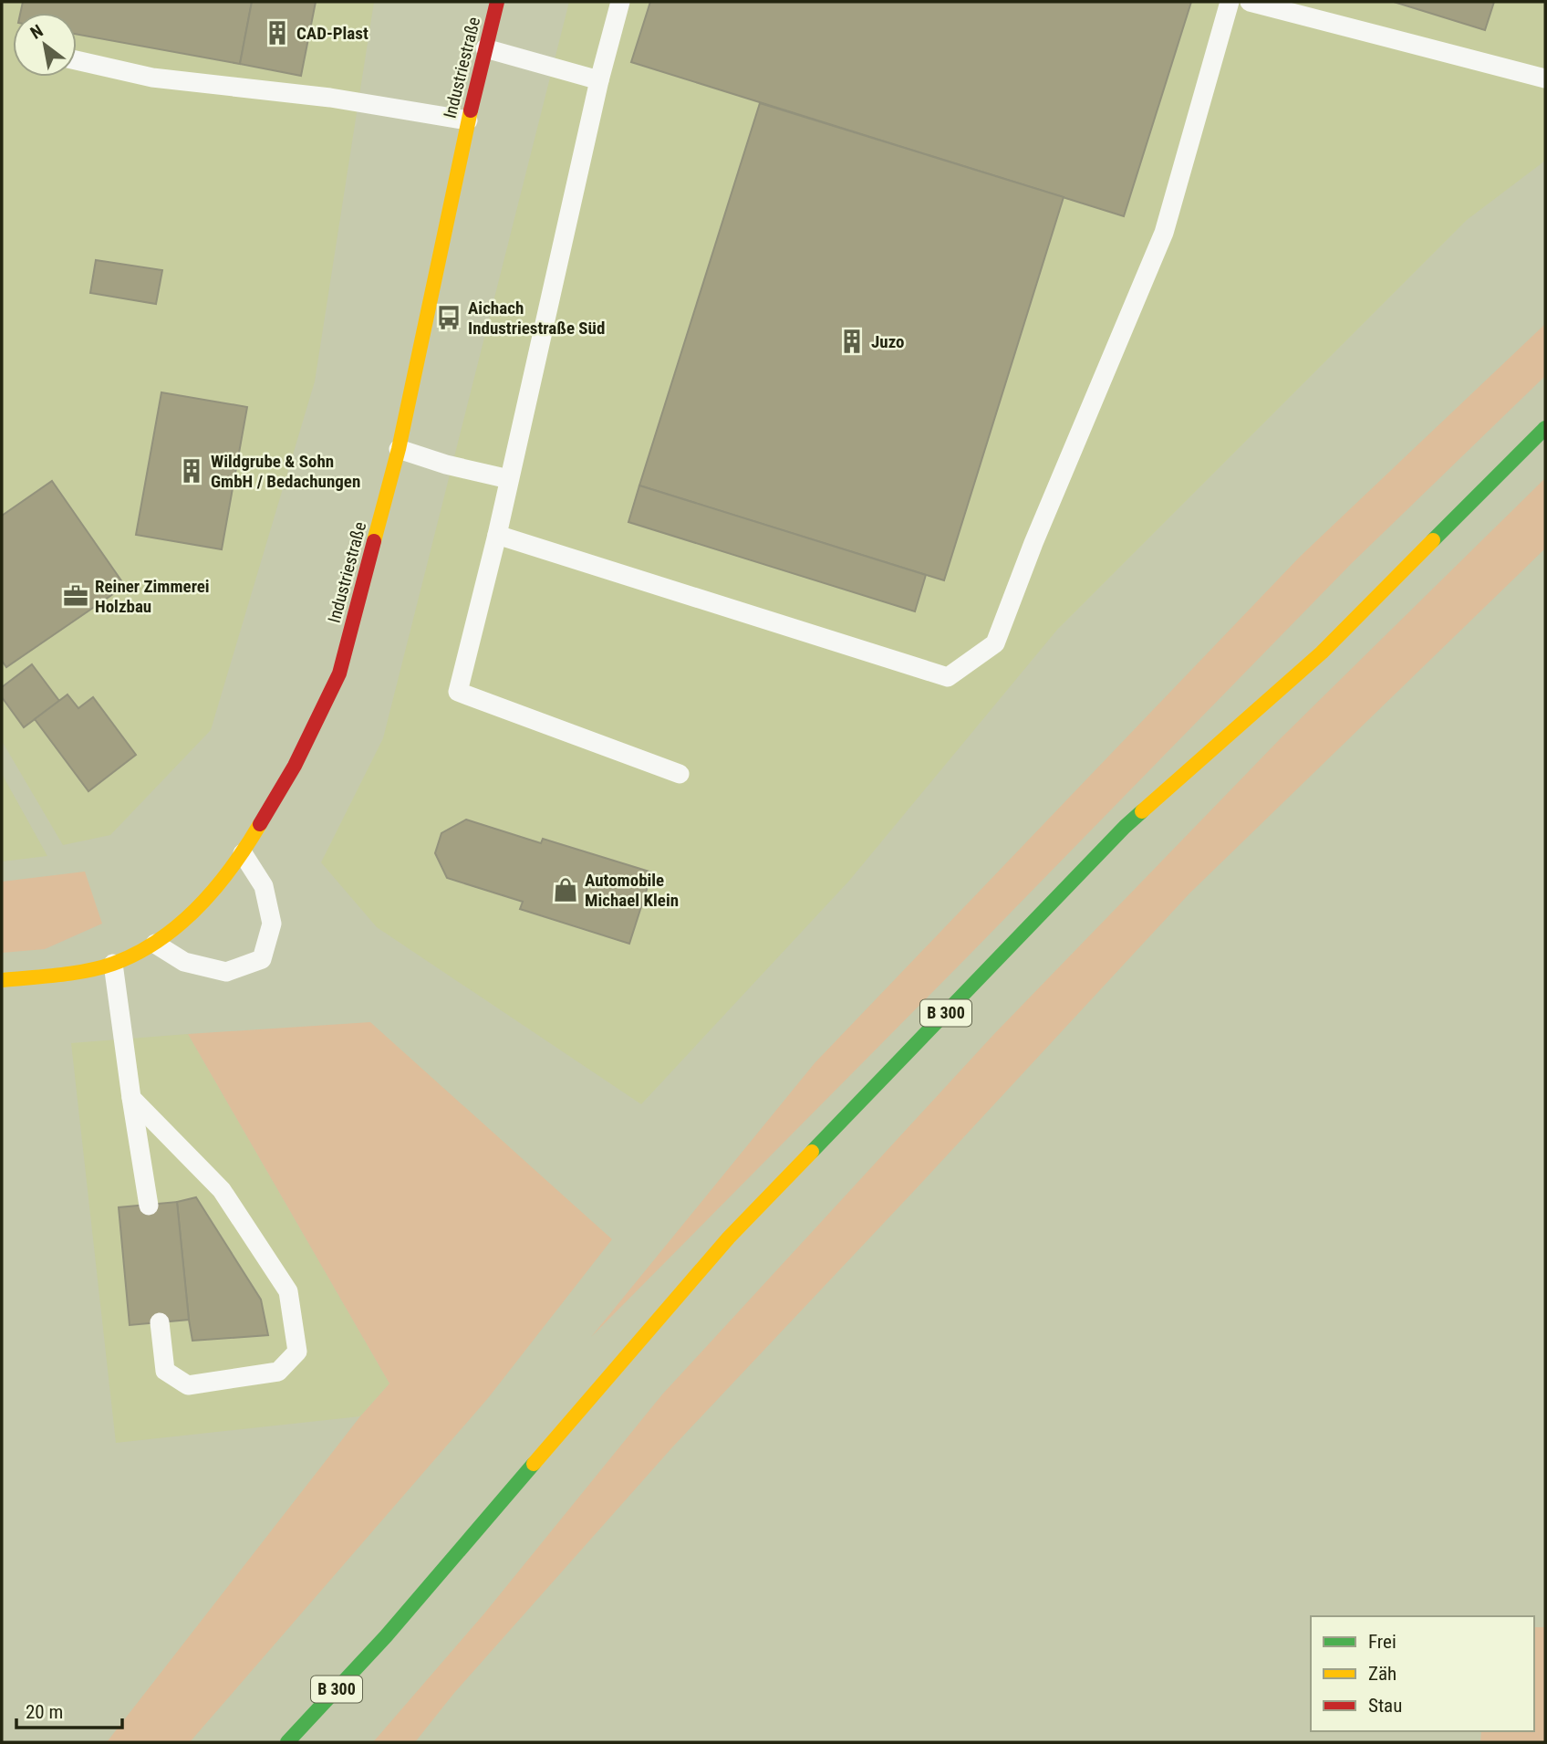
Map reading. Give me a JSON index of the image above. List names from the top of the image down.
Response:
{
  "streets": {
    "main road": ["Industriestraße", "B 300"]
  },
  "places": {
    "building": ["CAD-Plast", "Juzo", "Wildgrube & Sohn GmbH / Bedachungen"],
    "bus stop": ["Aichach Industriestraße Süd"],
    "office": ["Reiner Zimmerei Holzbau"],
    "shop": ["Automobile Michael Klein"]
  },
  "legend": ["Frei", "Zäh", "Stau"],
  "scale_bar": "20 m",
  "north": "top left"
}
